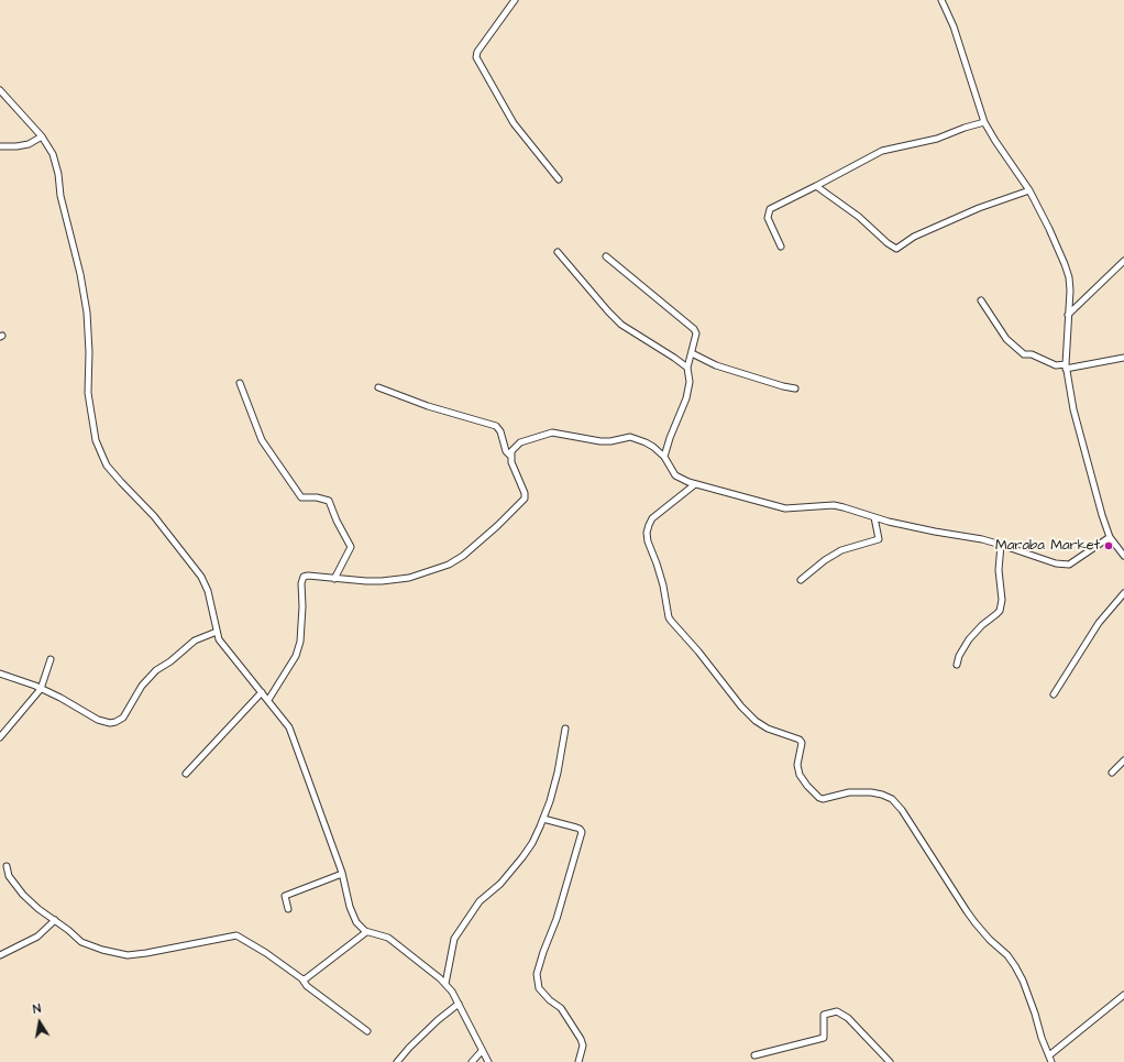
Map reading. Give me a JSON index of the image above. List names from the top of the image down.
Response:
{
  "places": ["Maraba Market"],
  "north": "top"
}
